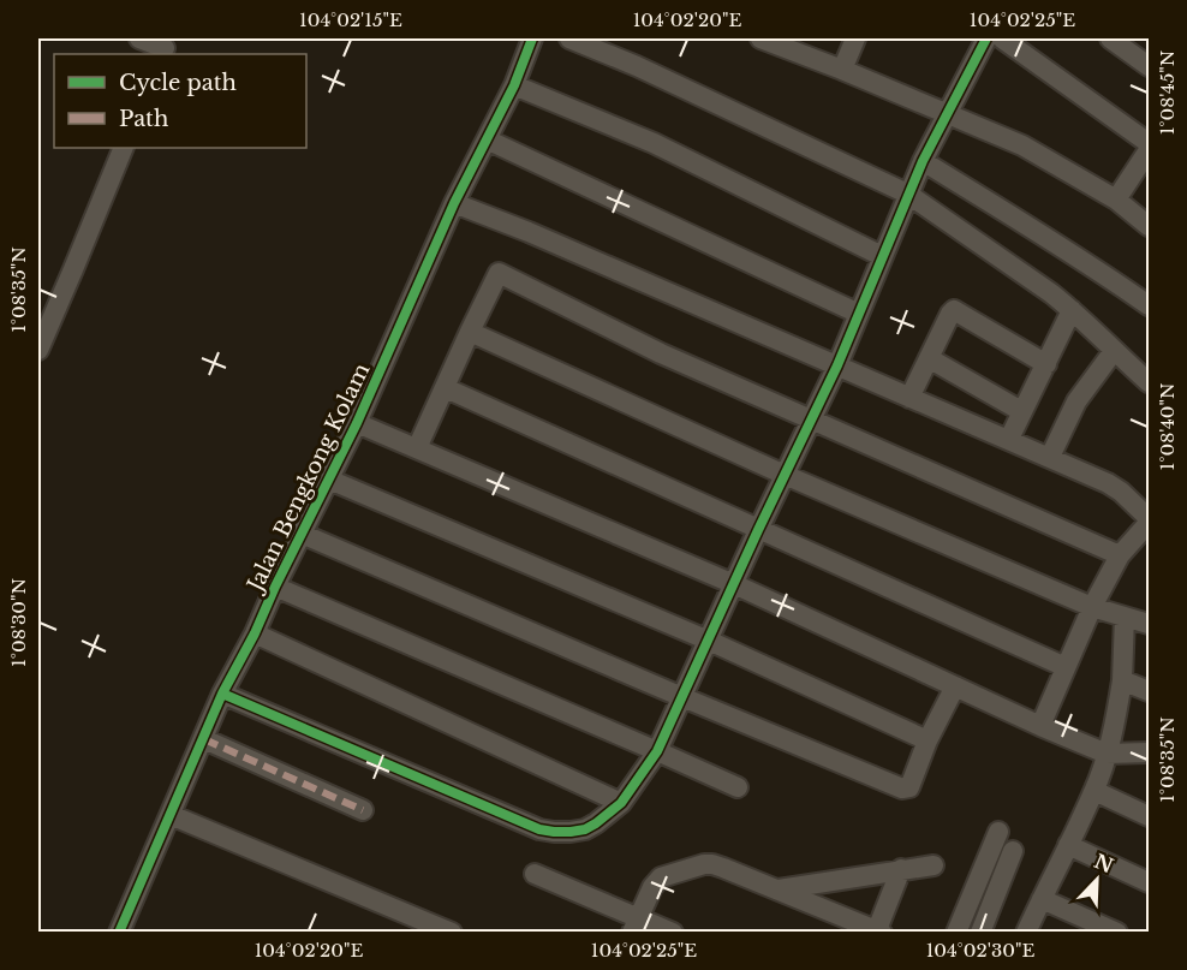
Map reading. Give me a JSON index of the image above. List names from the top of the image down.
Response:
{
  "streets": {
    "street": ["Jalan Bengkong Kolam"]
  },
  "legend": ["Cycle path", "Path"],
  "north": "top right",
  "coordinates": [
    "104°02'15\"E",
    "104°02'20\"E",
    "104°02'25\"E",
    "1°08'45\"N",
    "1°08'35\"N",
    "1°08'40\"N",
    "1°08'30\"N",
    "104°02'30\"E"
  ]
}
